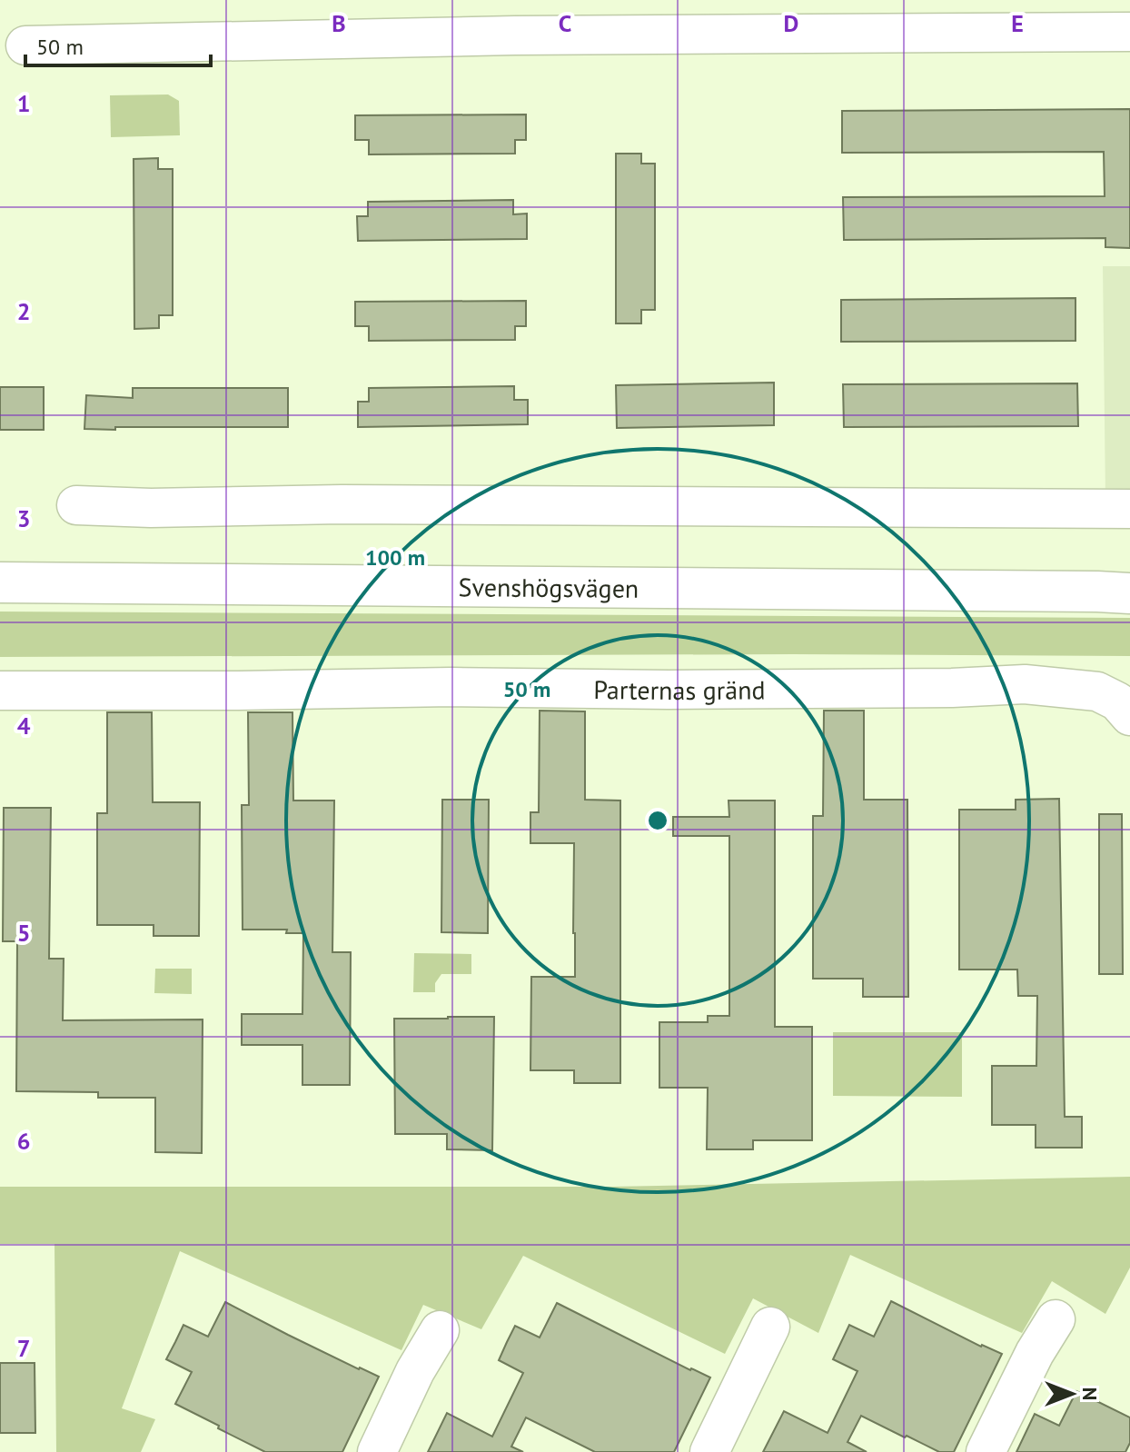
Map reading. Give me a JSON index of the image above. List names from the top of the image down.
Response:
{
  "streets": {
    "main road": ["Svenshögsvägen"],
    "street": ["Parternas gränd"]
  },
  "scale_bar": "50 m",
  "north": "right",
  "grid": {
    "columns": [
      "B",
      "C",
      "D",
      "E"
    ],
    "rows": [
      "1",
      "2",
      "3",
      "4",
      "5",
      "6",
      "7"
    ]
  },
  "rings": ["100 m", "50 m"]
}
